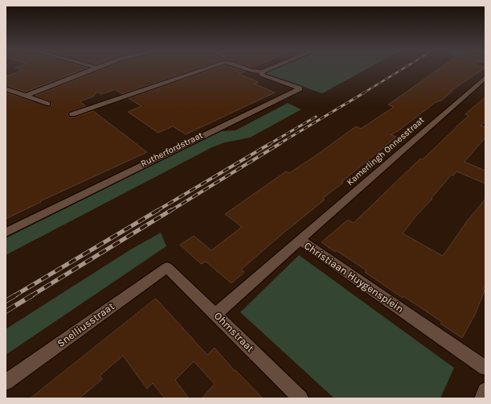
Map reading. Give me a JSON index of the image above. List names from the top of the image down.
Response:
{
  "streets": {
    "street": [
      "Rutherfordstraat",
      "Kamerlingh Onnesstraat",
      "Christiaan Huygensplein",
      "Snelliusstraat",
      "Ohmstraat"
    ]
  },
  "crossings": [
    ["Kamerlingh Onnesstraat", "Christiaan Huygensplein"],
    ["Christiaan Huygensplein", "Ohmstraat"],
    ["Snelliusstraat", "Ohmstraat"]
  ]
}
